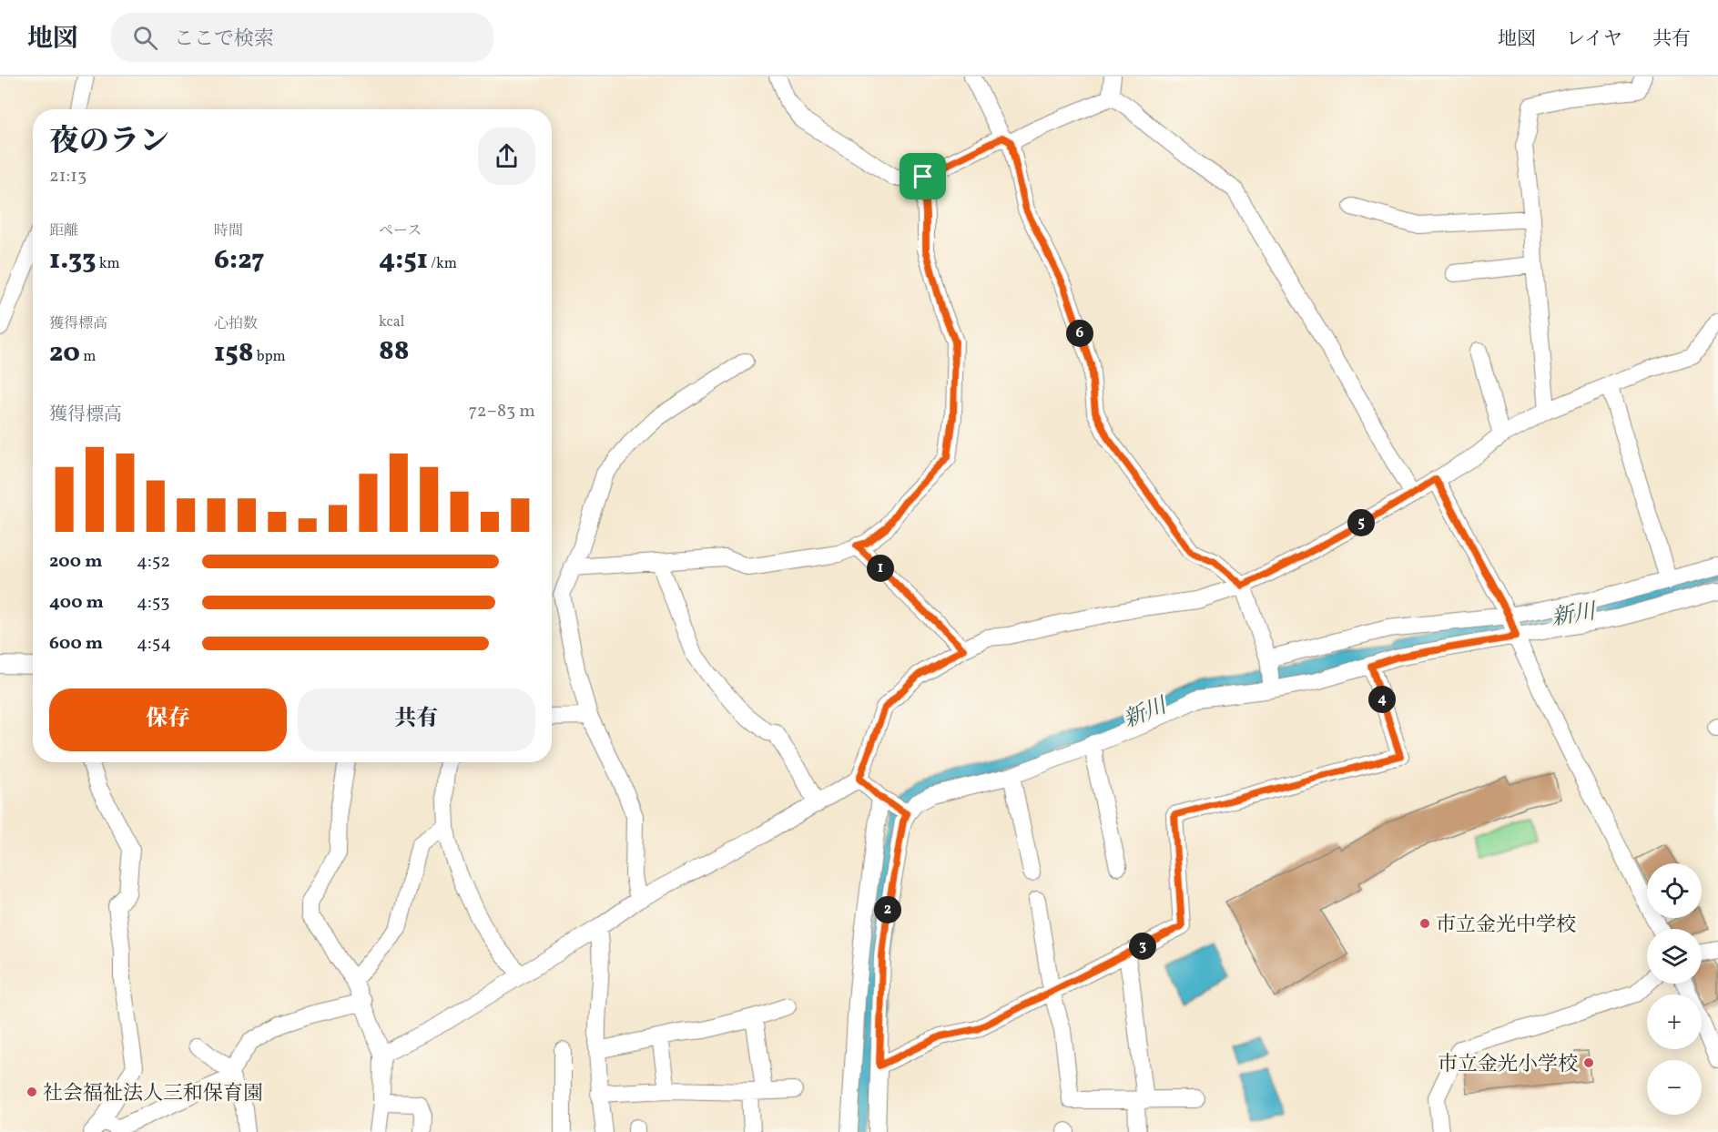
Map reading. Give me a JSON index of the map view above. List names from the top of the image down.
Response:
{
  "water": ["新川"],
  "places": ["市立金光中学校", "市立金光小学校", "社会福祉法人三和保育園"],
  "page": {
    "header": "地図",
    "search": "ここで検索",
    "nav": ["地図", "レイヤ", "共有"],
    "heading": ["夜のラン", "21:13"],
    "stats": [
      ["距離", "1.33 km"],
      ["時間", "6:27"],
      ["ペース", "4:51 /km"],
      ["獲得標高", "20 m"],
      ["心拍数", "158 bpm"],
      ["kcal", "88"]
    ],
    "pins": [
      "6",
      "5",
      "1",
      "4",
      "2",
      "3"
    ],
    "chart": ["獲得標高", "72–83 m"],
    "list": [
      {
        "name": "200 m",
        "note": "4:52"
      },
      {
        "name": "400 m",
        "note": "4:53"
      },
      {
        "name": "600 m",
        "note": "4:54"
      }
    ],
    "buttons": ["保存", "共有"],
    "map_buttons": ["+", "−"]
  }
}
